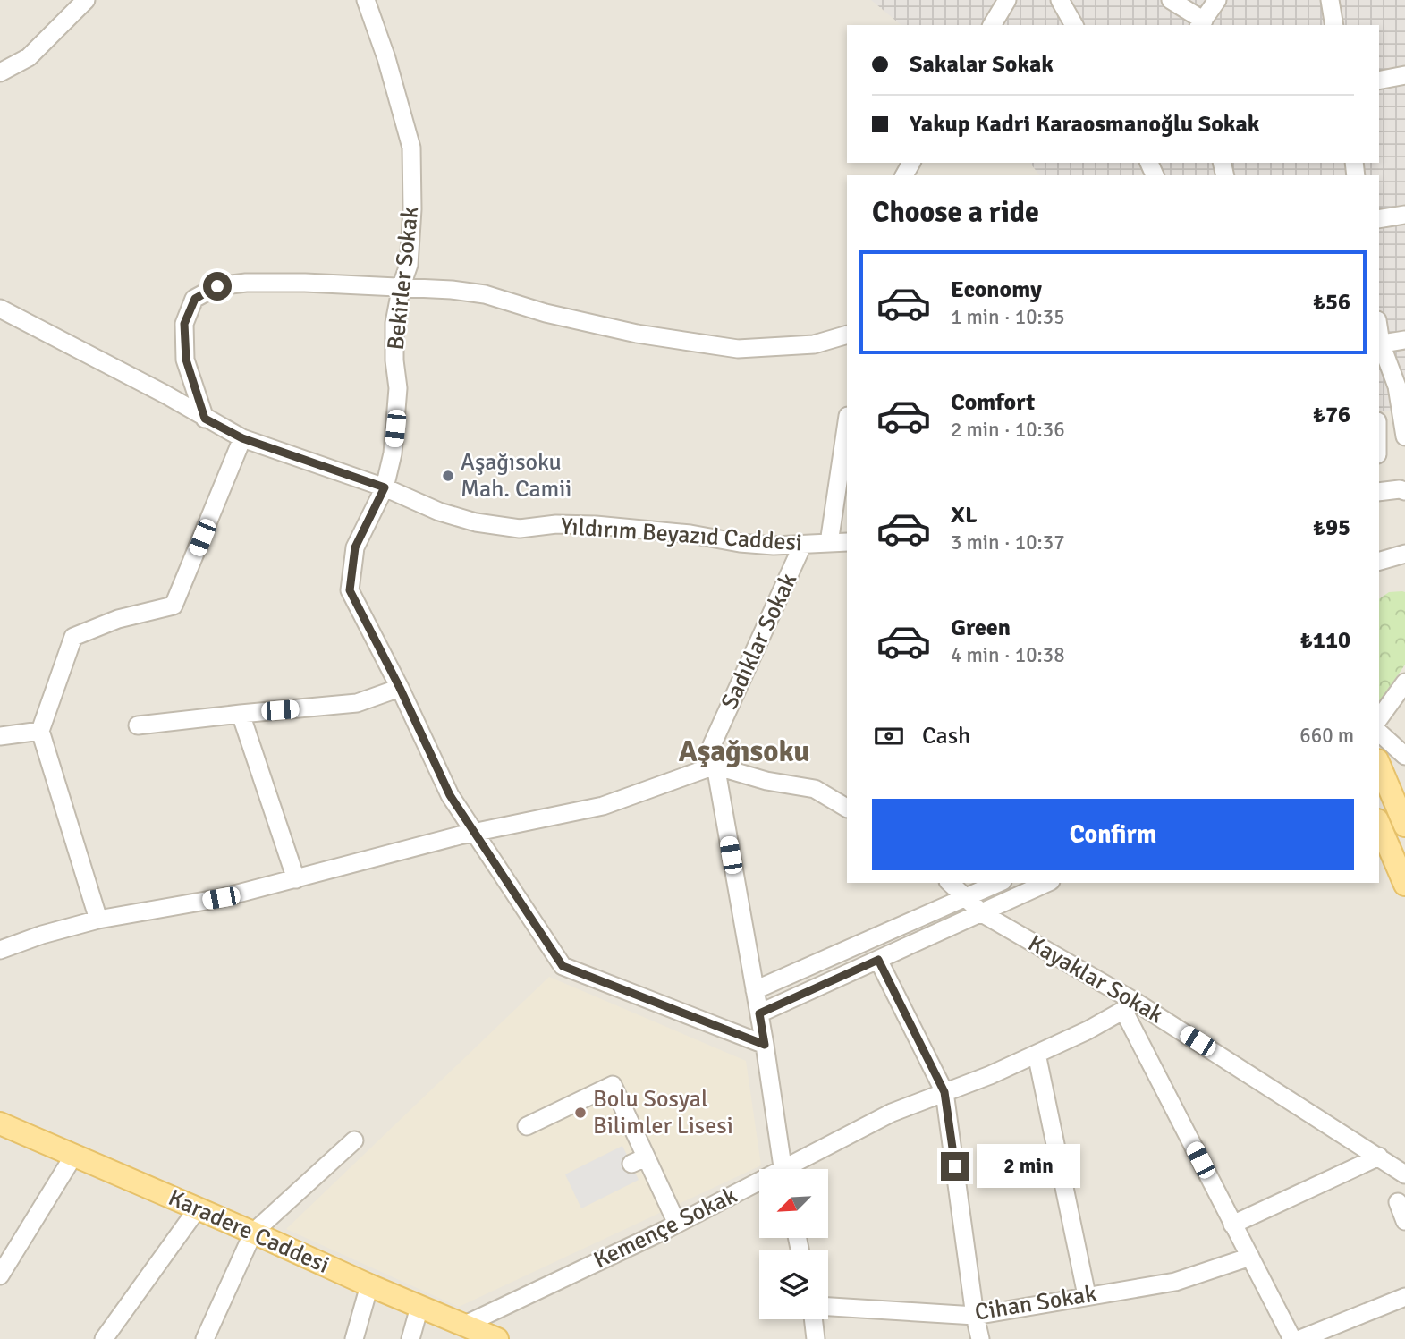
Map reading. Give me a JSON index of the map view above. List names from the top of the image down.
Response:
{
  "streets": {
    "main road": ["Karadere Caddesi"],
    "street": [
      "Bekirler Sokak",
      "Yıldırım Beyazıd Caddesi",
      "Sadıklar Sokak",
      "Kayaklar Sokak",
      "Kemençe Sokak",
      "Cihan Sokak"
    ]
  },
  "crossings": [
    ["Bekirler Sokak", "Yıldırım Beyazıd Caddesi"],
    ["Bekirler Sokak", "Sadıklar Sokak"],
    ["Yıldırım Beyazıd Caddesi", "Sadıklar Sokak"],
    ["Kayaklar Sokak", "Kemençe Sokak"],
    ["Kemençe Sokak", "Karadere Caddesi"]
  ],
  "districts": ["Aşağısoku"],
  "places": ["Aşağısoku Mah. Camii", "Bolu Sosyal Bilimler Lisesi"],
  "north": "bottom left",
  "page": {
    "banner": ["Sakalar Sokak", "Yakup Kadri Karaosmanoğlu Sokak"],
    "heading": "Choose a ride",
    "list": [
      {
        "name": "Economy",
        "note": "1 min · 10:35",
        "value": "₺56"
      },
      {
        "name": "Comfort",
        "note": "2 min · 10:36",
        "value": "₺76"
      },
      {
        "name": "XL",
        "note": "3 min · 10:37",
        "value": "₺95"
      },
      {
        "name": "Green",
        "note": "4 min · 10:38",
        "value": "₺110"
      }
    ],
    "pay": ["Cash", "660 m"],
    "buttons": "Confirm",
    "bubble": "2 min"
  }
}
